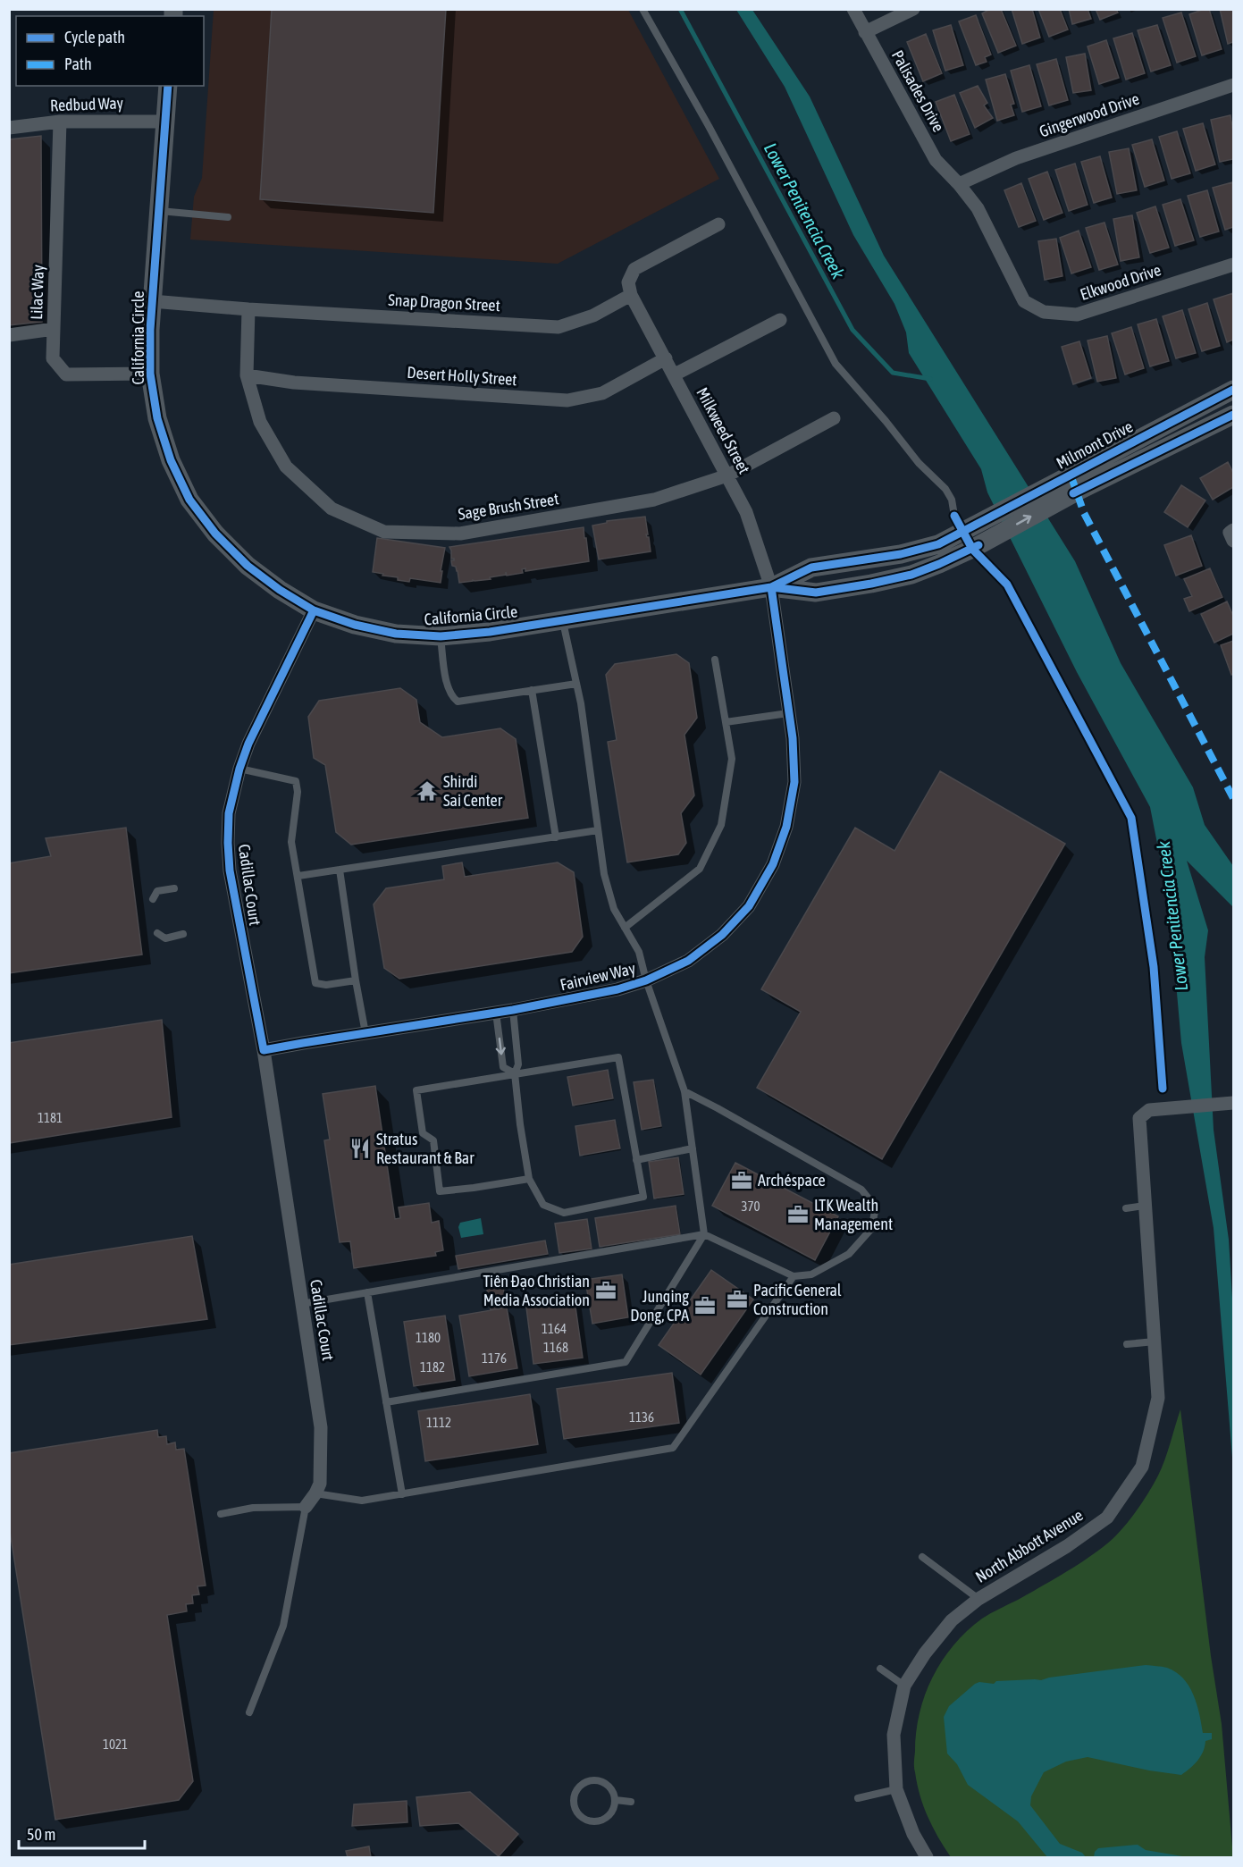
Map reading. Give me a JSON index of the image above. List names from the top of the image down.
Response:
{
  "streets": {
    "street": [
      "Palisades Drive",
      "Redbud Way",
      "Gingerwood Drive",
      "Elkwood Drive",
      "Lilac Way",
      "Snap Dragon Street",
      "California Circle",
      "Desert Holly Street",
      "Milkweed Street",
      "Milmont Drive",
      "Sage Brush Street",
      "Cadillac Court",
      "Fairview Way",
      "North Abbott Avenue"
    ]
  },
  "crossings": [
    ["Palisades Drive", "Gingerwood Drive"],
    ["Palisades Drive", "Elkwood Drive"],
    ["Redbud Way", "Lilac Way"],
    ["Redbud Way", "California Circle"],
    ["Gingerwood Drive", "Elkwood Drive"],
    ["Lilac Way", "California Circle"],
    ["Snap Dragon Street", "California Circle"],
    ["Snap Dragon Street", "Milkweed Street"],
    ["Snap Dragon Street", "Sage Brush Street"],
    ["California Circle", "Milkweed Street"],
    ["California Circle", "Milmont Drive"],
    ["California Circle", "Cadillac Court"],
    ["California Circle", "Fairview Way"],
    ["Desert Holly Street", "Milkweed Street"],
    ["Desert Holly Street", "Sage Brush Street"],
    ["Milkweed Street", "Sage Brush Street"],
    ["Milkweed Street", "Fairview Way"],
    ["Cadillac Court", "Fairview Way"]
  ],
  "water": ["Lower Penitencia Creek"],
  "places": {
    "temple": ["Shirdi Sai Center"],
    "restaurant": ["Stratus Restaurant & Bar"],
    "office": [
      "Archéspace",
      "LTK Wealth Management",
      "Tiên Đạo Christian Media Association",
      "Pacific General Construction",
      "Junqing Dong, CPA"
    ]
  },
  "house_numbers": [
    "1181",
    "370",
    "1164",
    "1180",
    "1168",
    "1176",
    "1182",
    "1136",
    "1112",
    "1021"
  ],
  "legend": ["Cycle path", "Path"],
  "scale_bar": "50 m"
}
